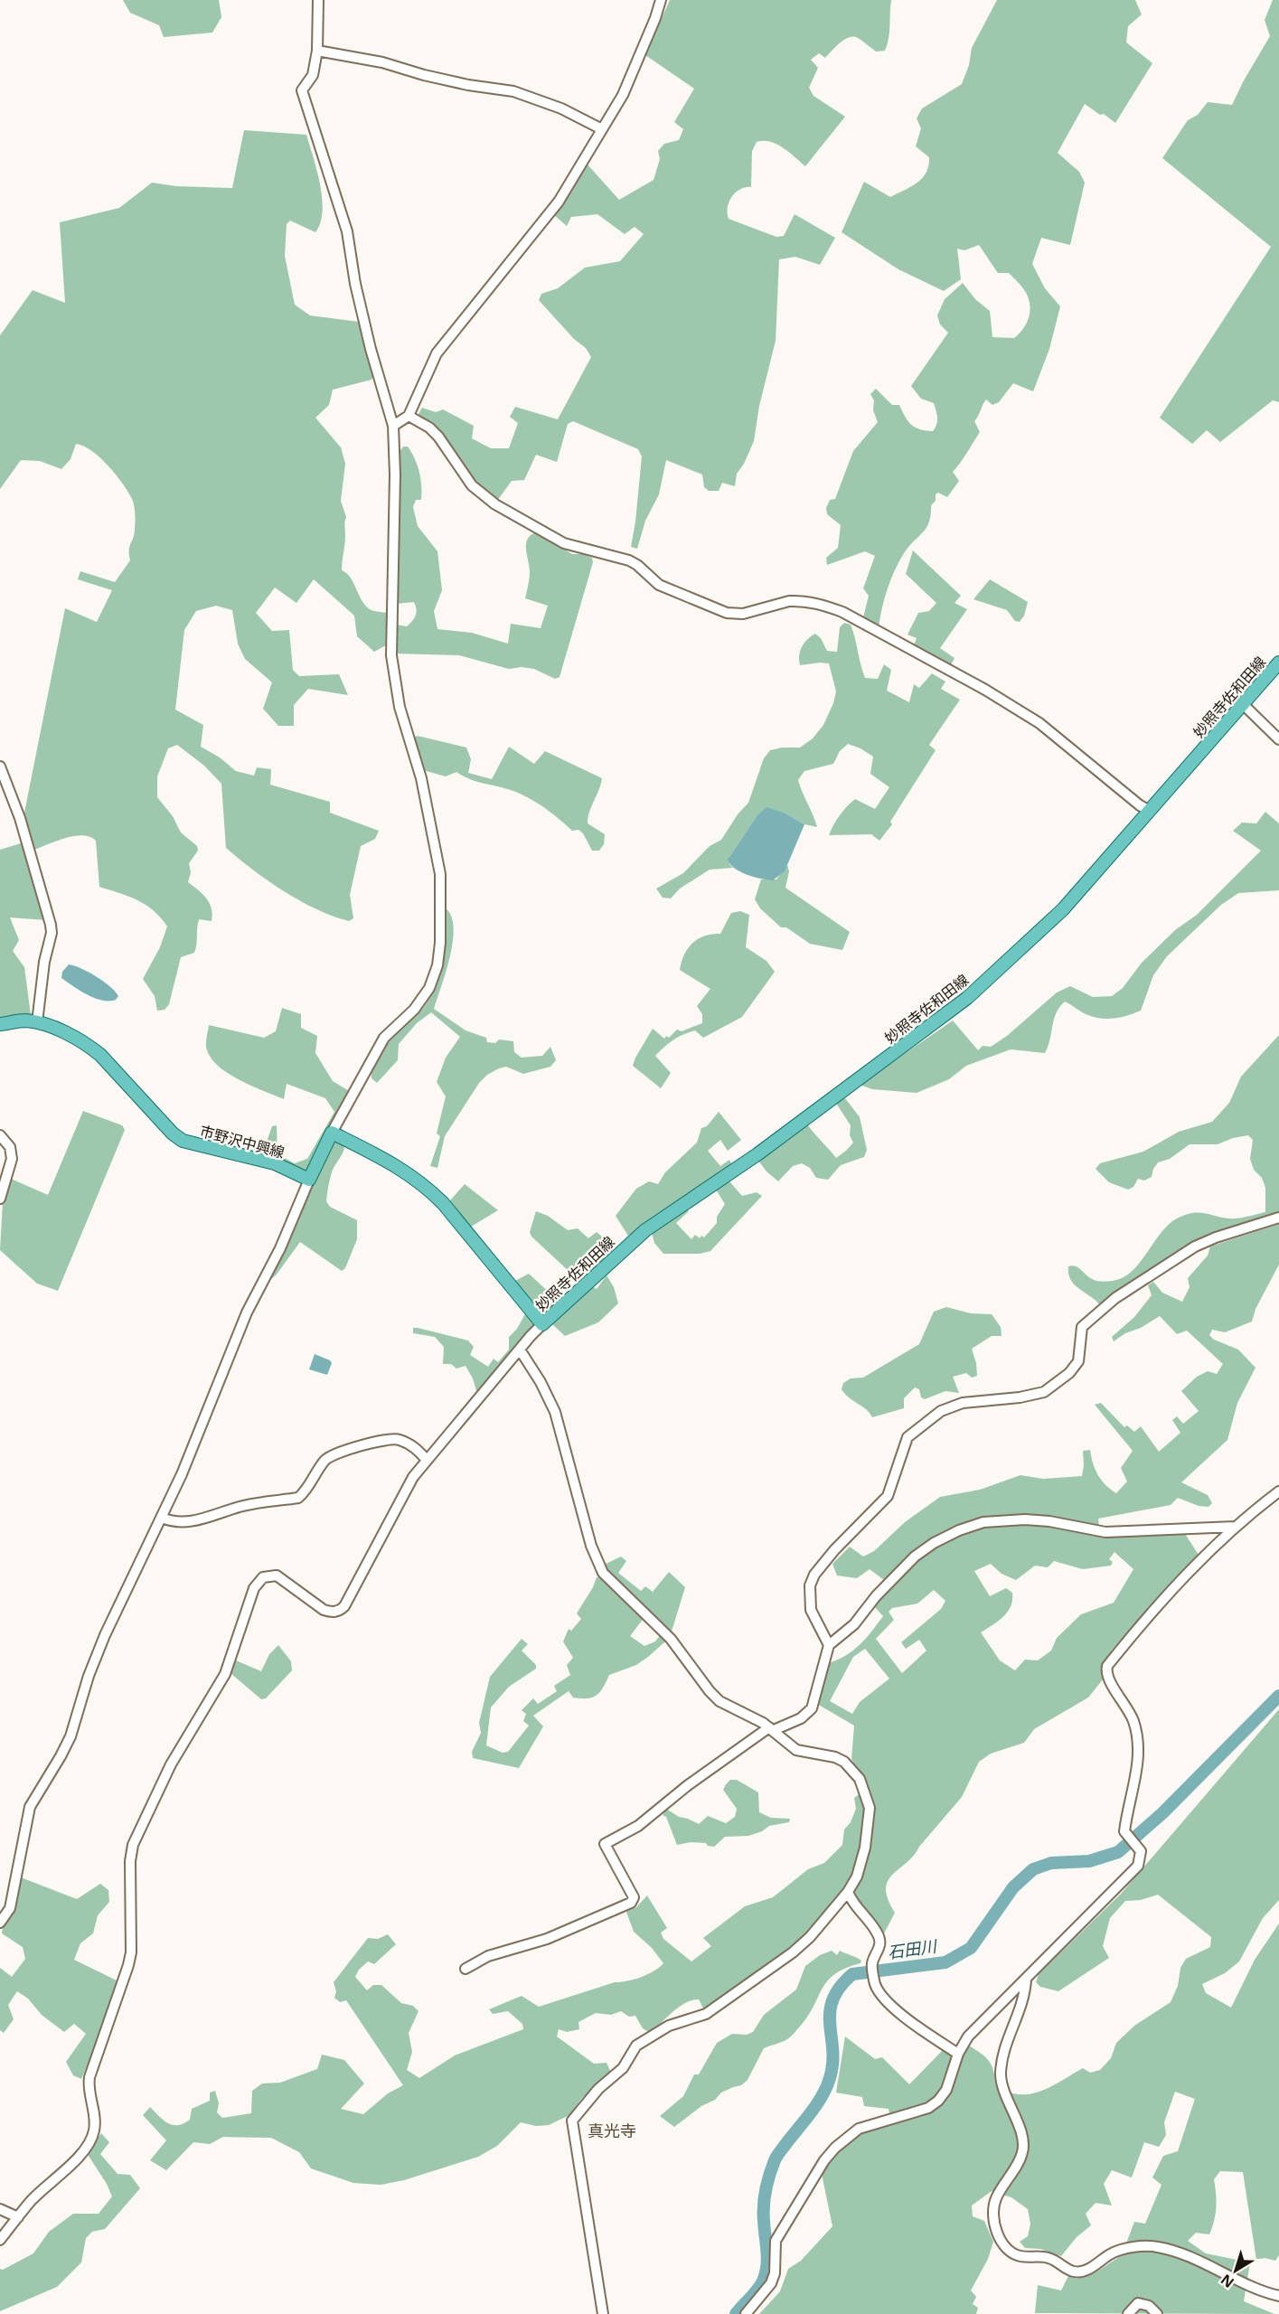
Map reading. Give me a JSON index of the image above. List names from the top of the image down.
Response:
{
  "streets": {
    "main road": ["妙照寺佐和田線", "市野沢中興線"]
  },
  "districts": ["真光寺"],
  "water": ["石田川"],
  "north": "bottom left"
}
